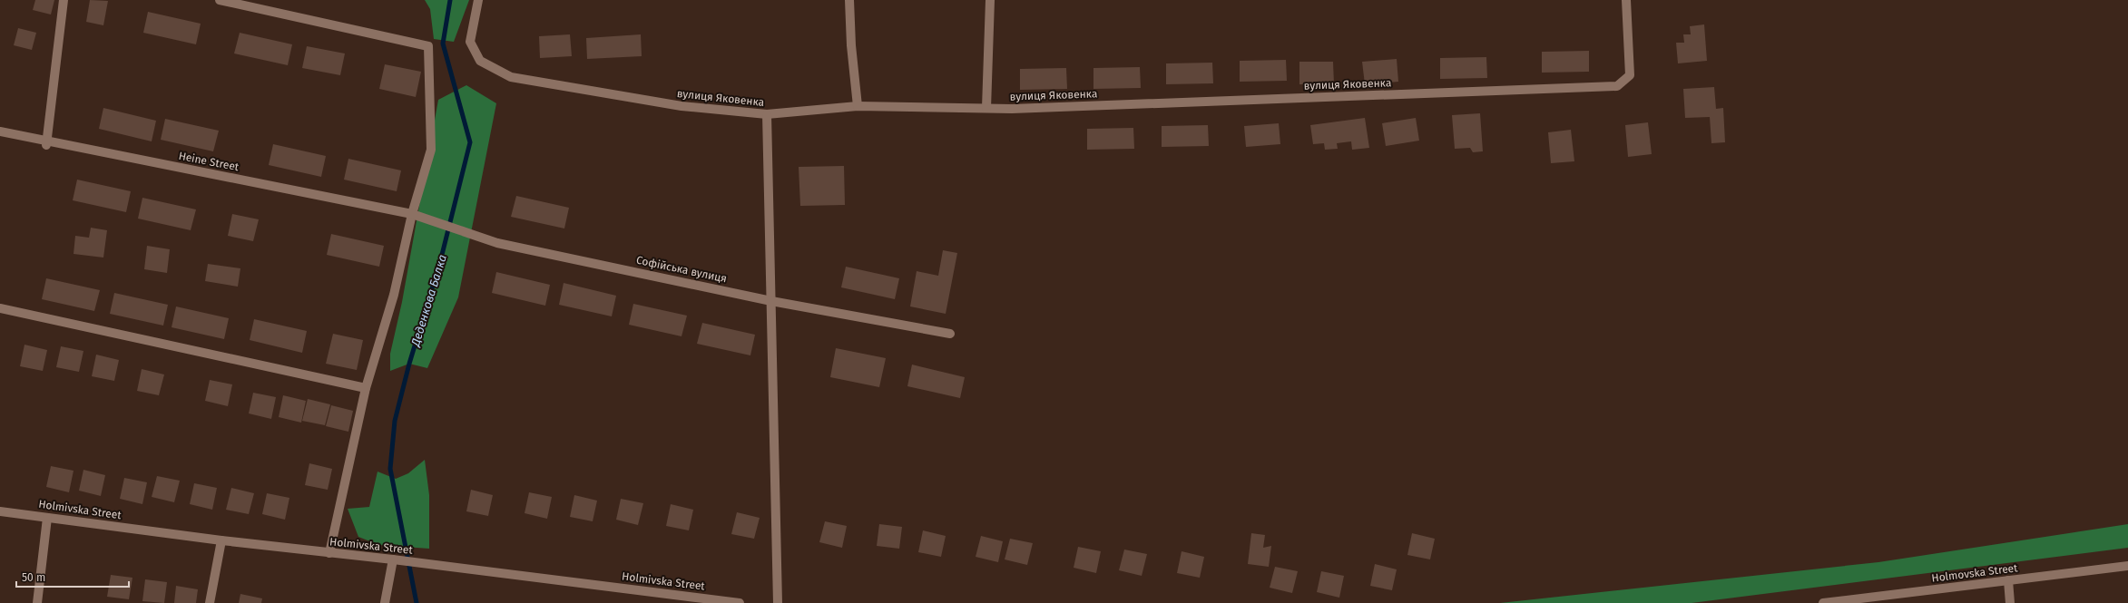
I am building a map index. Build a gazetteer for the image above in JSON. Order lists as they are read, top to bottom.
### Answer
{
  "streets": {
    "street": [
      "вулиця Яковенка",
      "Heine Street",
      "Софійська вулиця",
      "Holmivska Street",
      "Holmovska Street"
    ]
  },
  "crossings": [
    ["Heine Street", "Софійська вулиця"]
  ],
  "water": ["Деденкова Балка"],
  "scale_bar": "50 m"
}
